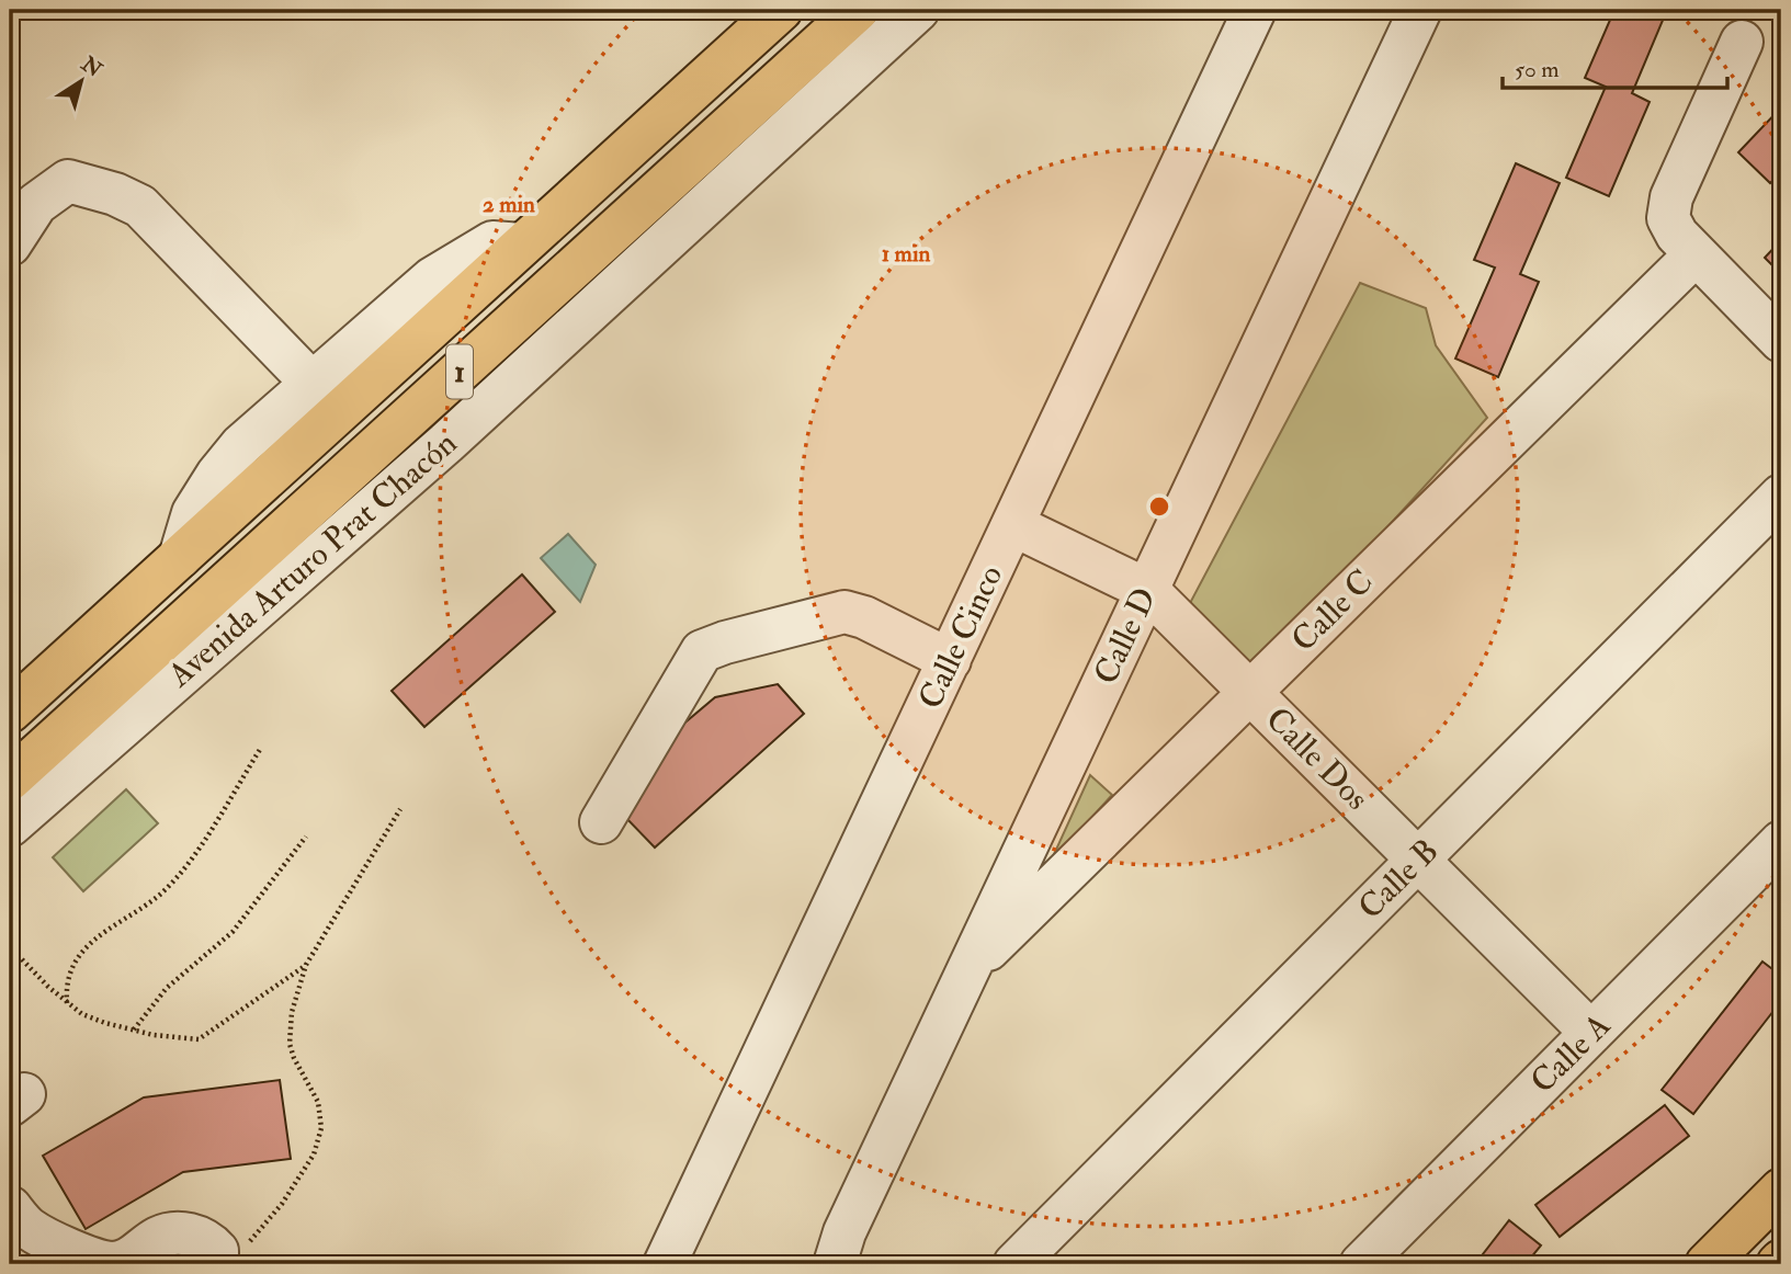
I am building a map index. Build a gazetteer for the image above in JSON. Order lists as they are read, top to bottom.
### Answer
{
  "streets": {
    "main road": ["1", "Avenida Arturo Prat Chacón"],
    "street": [
      "Calle C",
      "Calle D",
      "Calle Cinco",
      "Calle Dos",
      "Calle B",
      "Calle A"
    ]
  },
  "crossings": [
    ["Calle C", "Calle D"],
    ["Calle C", "Calle Dos"],
    ["Calle D", "Calle Dos"],
    ["Calle Cinco", "Calle Dos"],
    ["Calle Dos", "Calle B"],
    ["Calle Dos", "Calle A"]
  ],
  "scale_bar": "50 m",
  "north": "top right",
  "rings": ["2 min", "1 min"]
}
